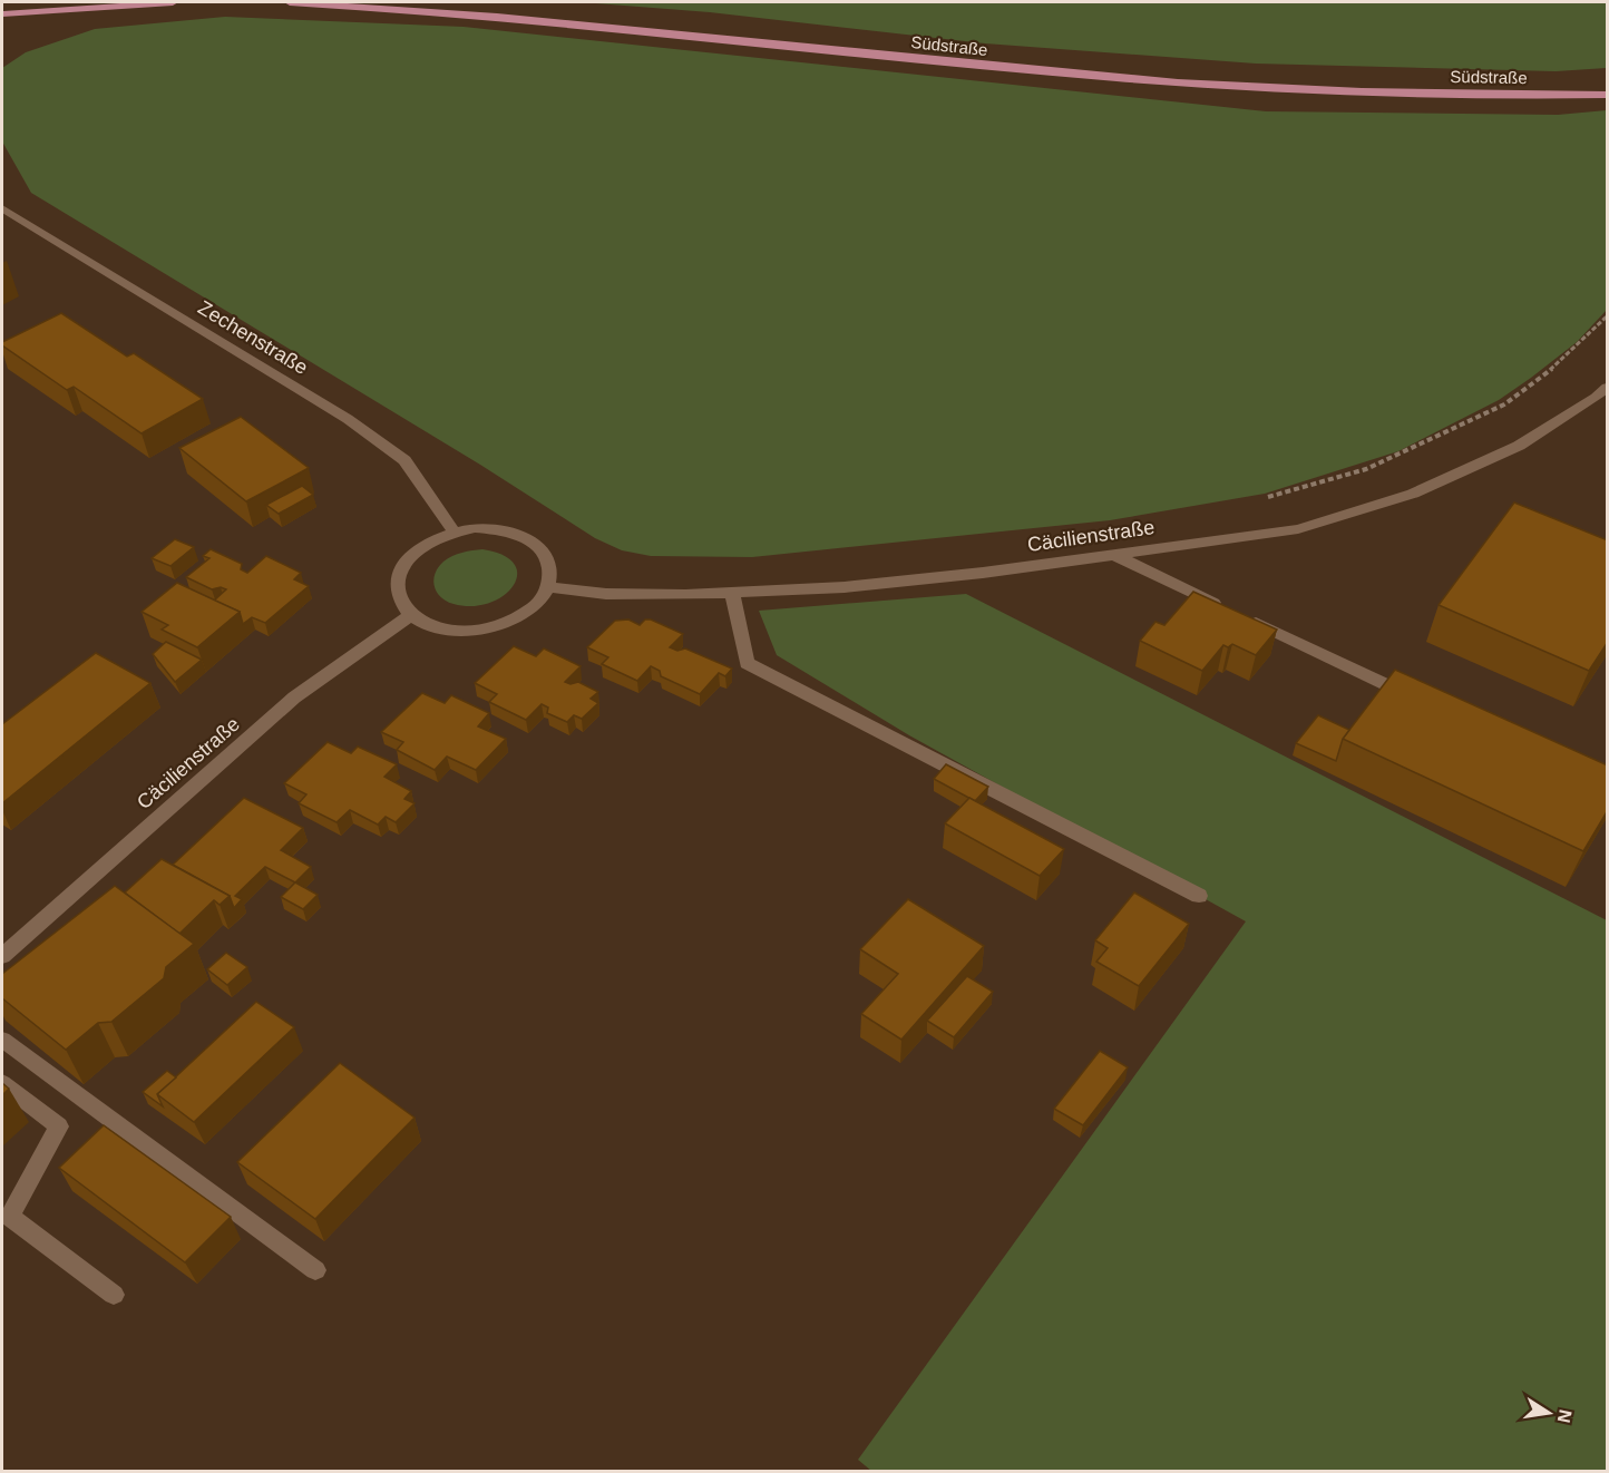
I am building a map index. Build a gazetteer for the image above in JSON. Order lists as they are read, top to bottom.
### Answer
{
  "streets": {
    "main road": ["Südstraße"],
    "street": ["Zechenstraße", "Cäcilienstraße"]
  },
  "crossings": [
    ["Zechenstraße", "Cäcilienstraße"]
  ],
  "north": "right"
}
